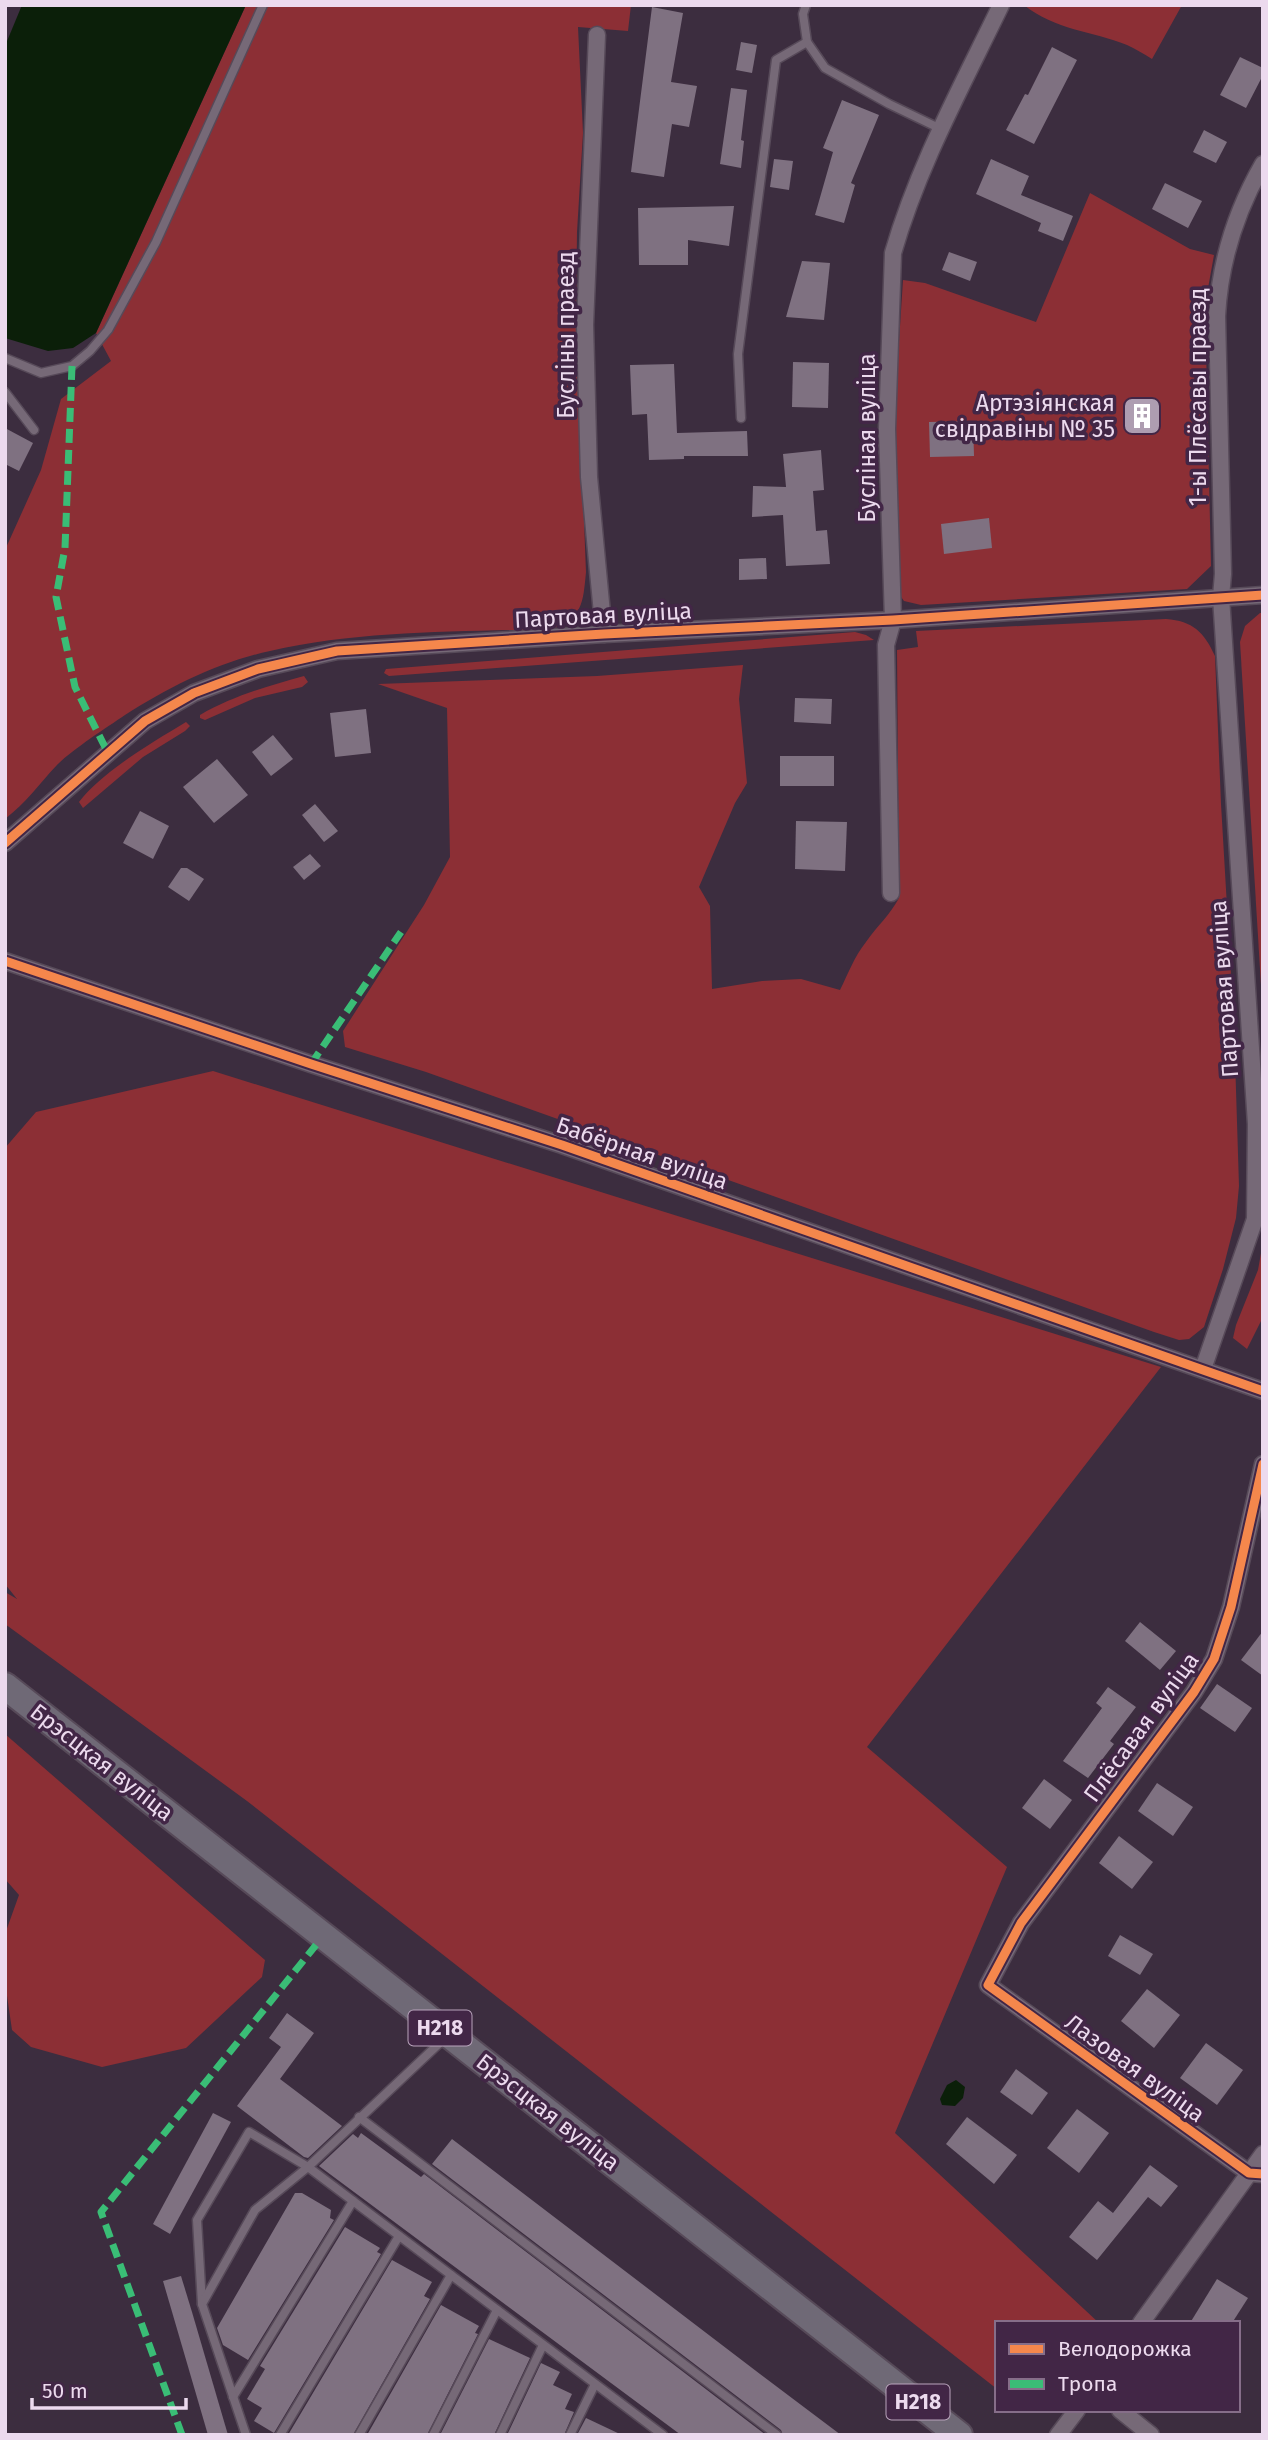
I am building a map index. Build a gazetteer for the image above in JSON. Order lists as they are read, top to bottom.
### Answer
{
  "streets": {
    "main road": ["Брэсцкая вуліца", "Н218"],
    "street": [
      "Бусліны праезд",
      "1-ы Плёсавы праезд",
      "Бусліная вуліца",
      "Партовая вуліца",
      "Бабёрная вуліца",
      "Плёсавая вуліца",
      "Лазовая вуліца"
    ]
  },
  "crossings": [
    ["Бусліны праезд", "Партовая вуліца"],
    ["1-ы Плёсавы праезд", "Партовая вуліца"],
    ["Бусліная вуліца", "Партовая вуліца"],
    ["Партовая вуліца", "Бабёрная вуліца"],
    ["Плёсавая вуліца", "Лазовая вуліца"]
  ],
  "places": {
    "building": ["Артэзіянская свідравіны № 35"]
  },
  "legend": ["Велодорожка", "Тропа"],
  "scale_bar": "50 m"
}
